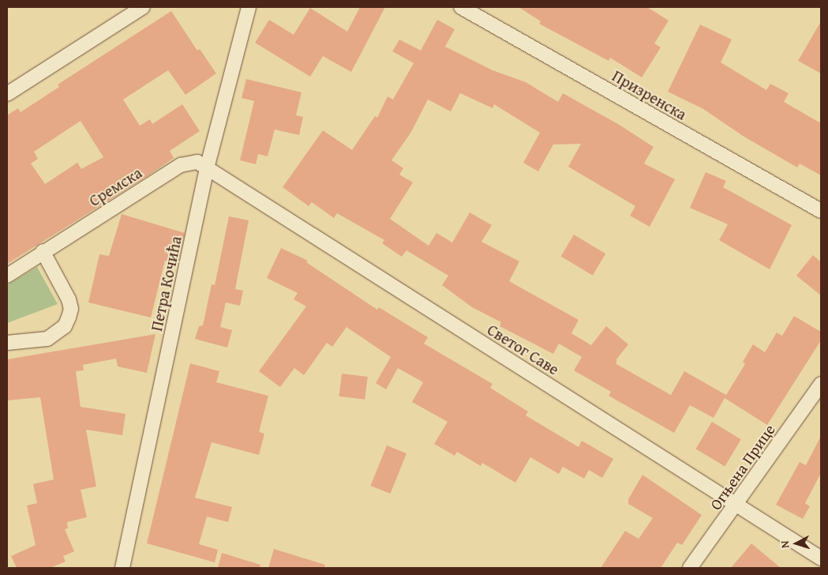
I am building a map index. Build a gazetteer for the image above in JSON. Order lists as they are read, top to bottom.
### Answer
{
  "streets": {
    "street": [
      "Призренска",
      "Сремска",
      "Петра Кочића",
      "Светог Саве",
      "Огњена Прице"
    ]
  },
  "crossings": [
    ["Сремска", "Петра Кочића"],
    ["Сремска", "Светог Саве"],
    ["Петра Кочића", "Светог Саве"],
    ["Светог Саве", "Огњена Прице"]
  ],
  "north": "left"
}
